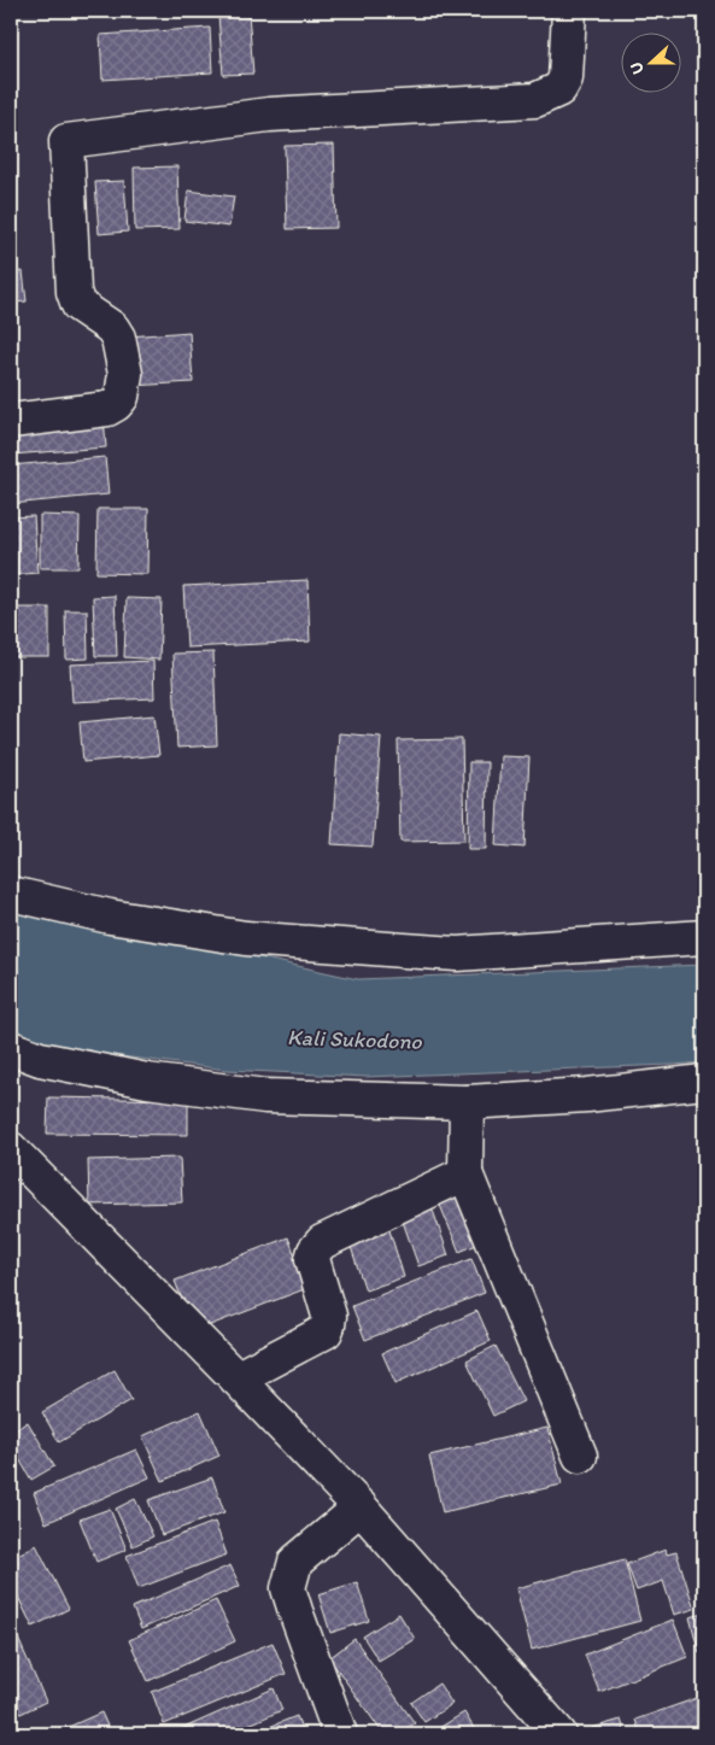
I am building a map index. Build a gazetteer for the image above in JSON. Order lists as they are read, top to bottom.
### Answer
{
  "water": ["Kali Sukodono"],
  "north": "left"
}
